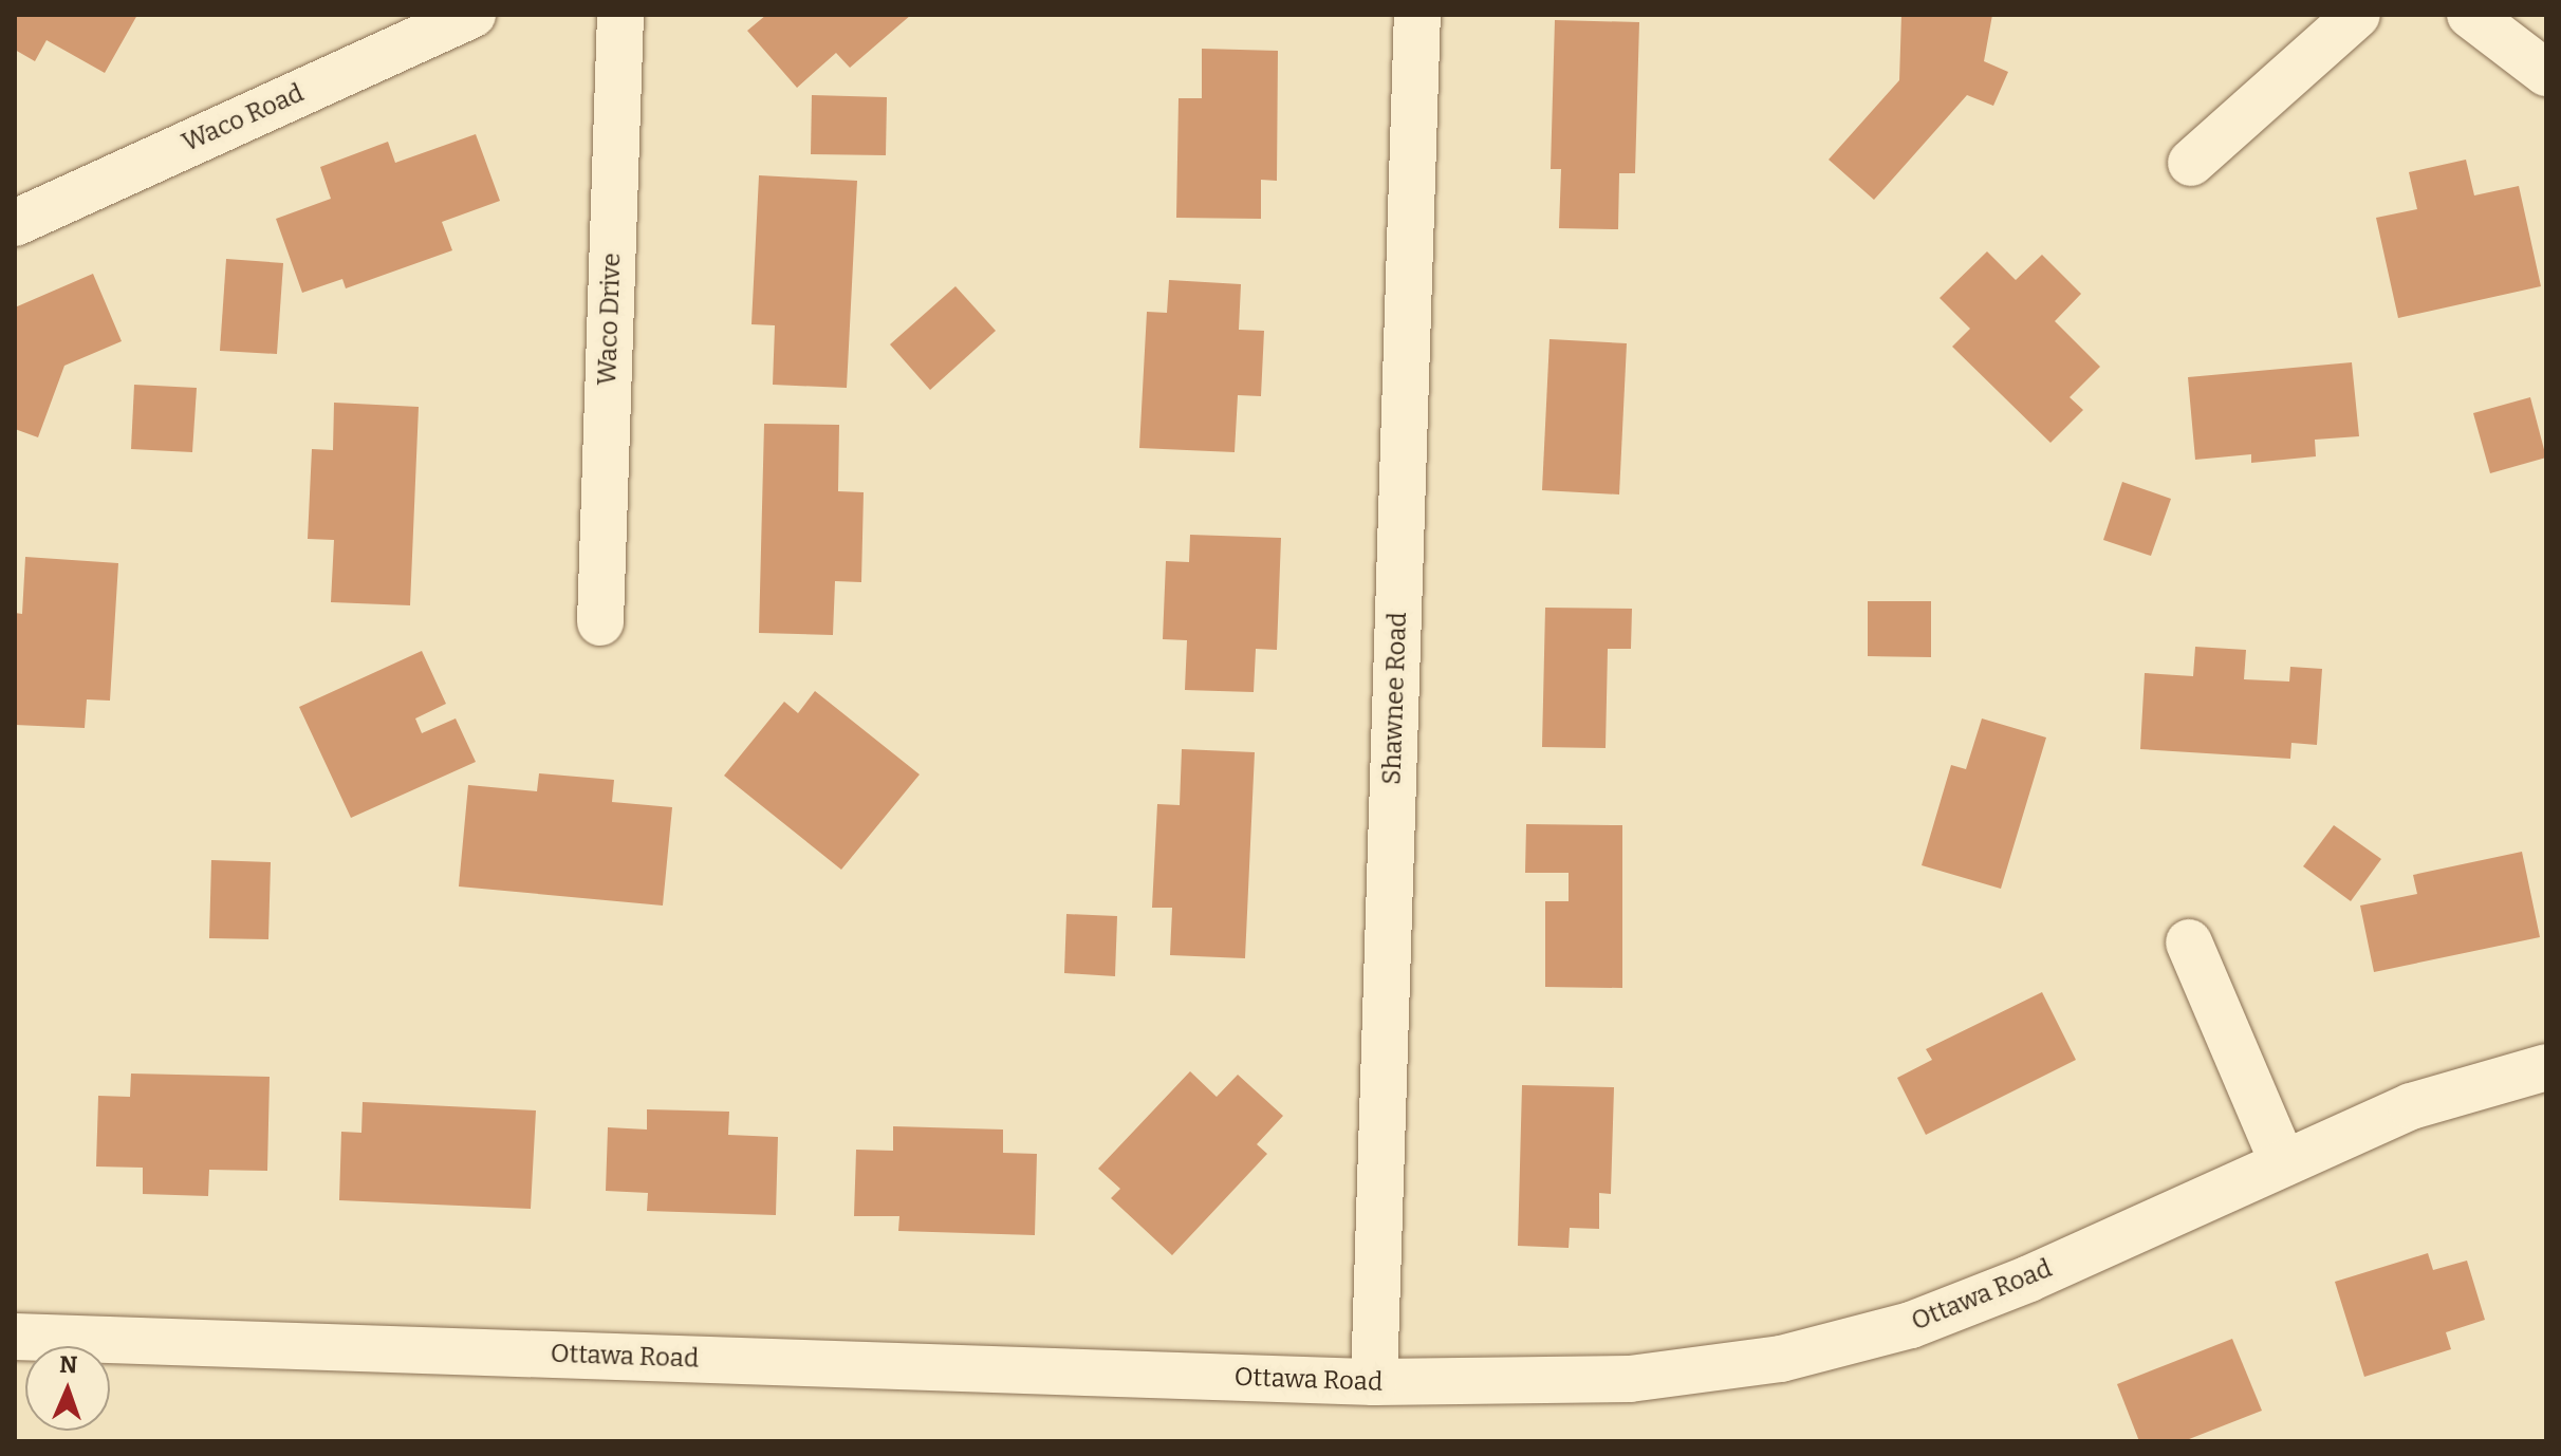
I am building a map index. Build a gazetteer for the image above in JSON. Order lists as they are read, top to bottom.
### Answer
{
  "streets": {
    "street": [
      "Waco Road",
      "Waco Drive",
      "Shawnee Road",
      "Ottawa Road"
    ]
  },
  "crossings": [
    ["Shawnee Road", "Ottawa Road"]
  ],
  "north": "top"
}
